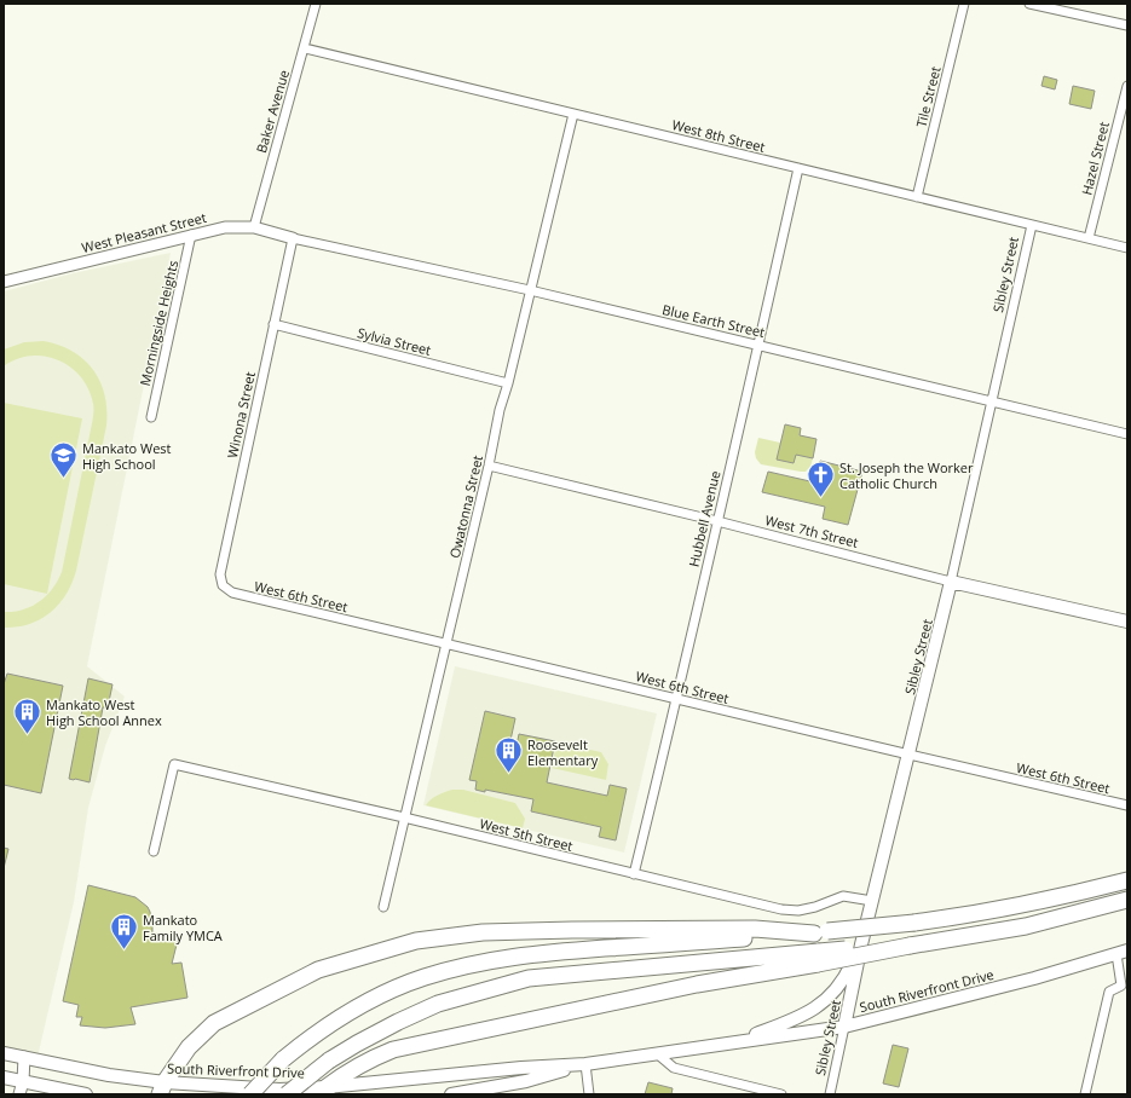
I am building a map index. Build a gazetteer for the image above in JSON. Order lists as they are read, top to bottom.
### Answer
{
  "streets": {
    "main road": ["Sibley Street", "West 7th Street", "South Riverfront Drive"],
    "street": [
      "Tile Street",
      "Baker Avenue",
      "West 8th Street",
      "Hazel Street",
      "West Pleasant Street",
      "Blue Earth Street",
      "Morningside Heights",
      "Sylvia Street",
      "Winona Street",
      "Owatonna Street",
      "Hubbell Avenue",
      "West 6th Street",
      "West 5th Street"
    ]
  },
  "crossings": [
    ["Tile Street", "West 8th Street"],
    ["Baker Avenue", "West 8th Street"],
    ["Baker Avenue", "West Pleasant Street"],
    ["West 8th Street", "Hazel Street"],
    ["West 8th Street", "Sibley Street"],
    ["West 8th Street", "Owatonna Street"],
    ["West 8th Street", "Hubbell Avenue"],
    ["West Pleasant Street", "Blue Earth Street"],
    ["West Pleasant Street", "Morningside Heights"],
    ["West Pleasant Street", "Winona Street"],
    ["Sibley Street", "Blue Earth Street"],
    ["Sibley Street", "West 7th Street"],
    ["Sibley Street", "West 6th Street"],
    ["Sibley Street", "West 5th Street"],
    ["Sibley Street", "South Riverfront Drive"],
    ["Blue Earth Street", "Winona Street"],
    ["Blue Earth Street", "Owatonna Street"],
    ["Blue Earth Street", "Hubbell Avenue"],
    ["Sylvia Street", "Winona Street"],
    ["Sylvia Street", "Owatonna Street"],
    ["Winona Street", "West 6th Street"],
    ["Owatonna Street", "West 7th Street"],
    ["Owatonna Street", "West 6th Street"],
    ["Owatonna Street", "West 5th Street"],
    ["Hubbell Avenue", "West 7th Street"],
    ["Hubbell Avenue", "West 6th Street"],
    ["Hubbell Avenue", "West 5th Street"]
  ],
  "places": {
    "school or university": ["Mankato West High School"],
    "church": ["St. Joseph the Worker Catholic Church"],
    "building": ["Mankato West High School Annex", "Roosevelt Elementary", "Mankato Family YMCA"]
  }
}
